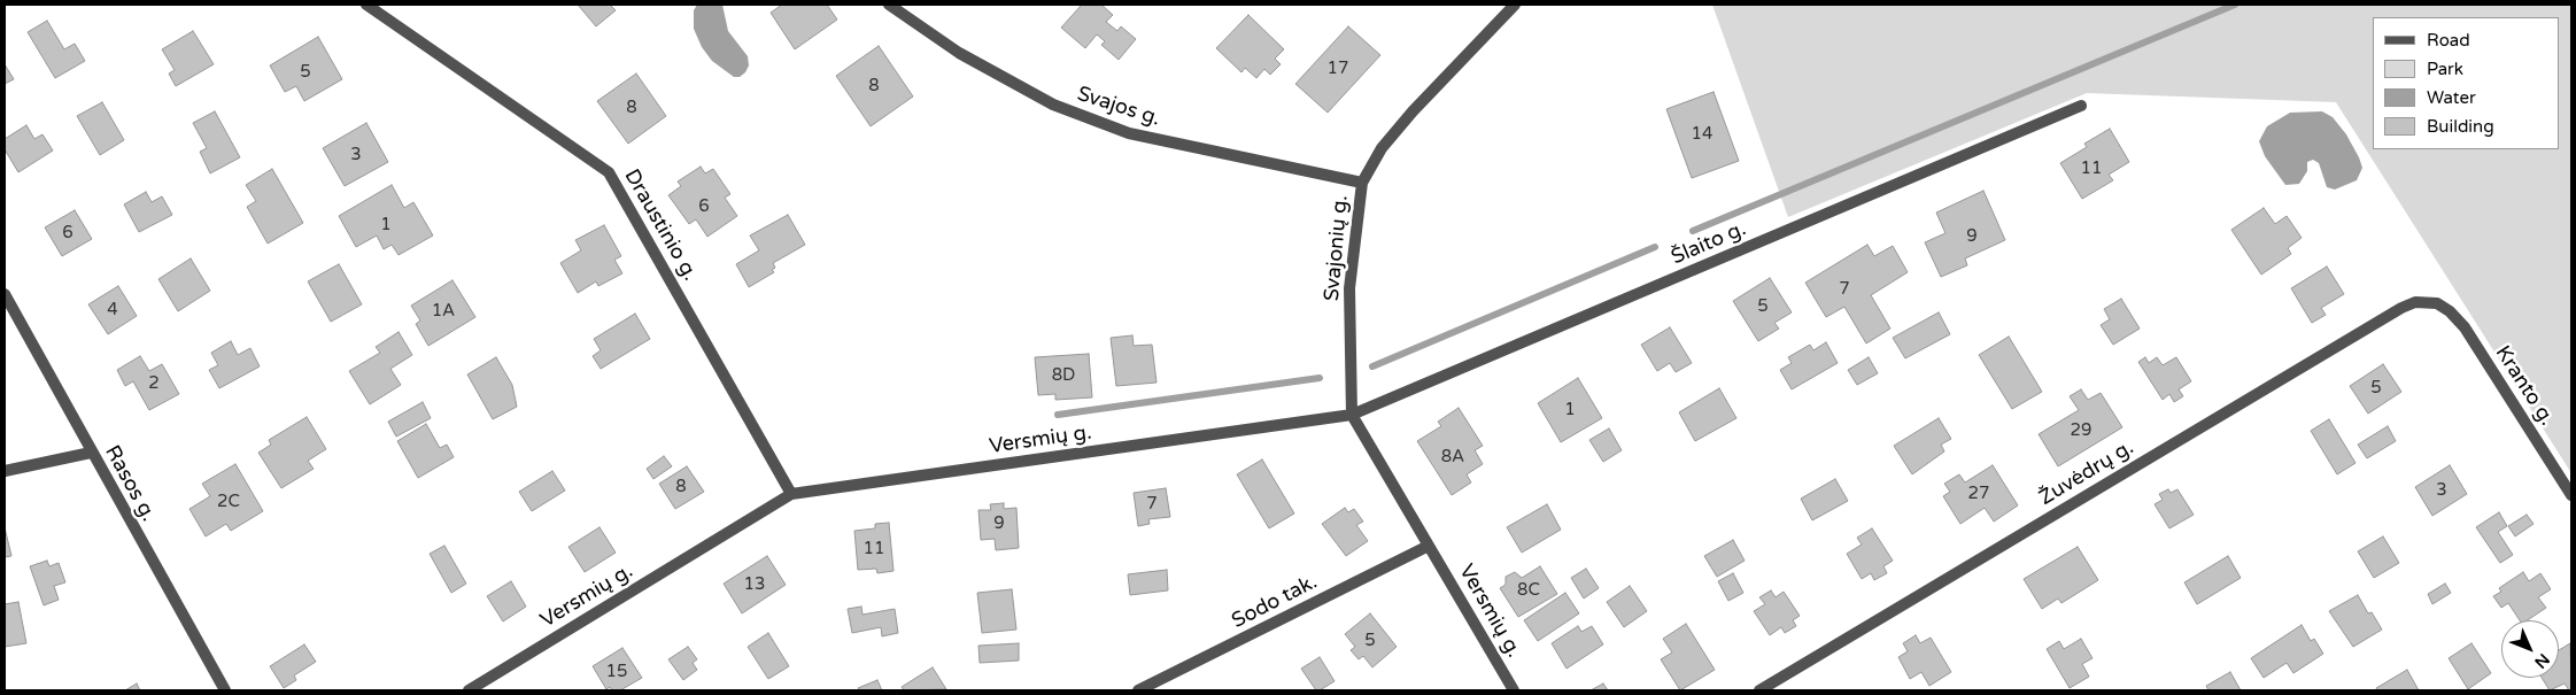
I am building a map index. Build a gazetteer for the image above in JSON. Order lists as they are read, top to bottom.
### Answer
{
  "streets": {
    "street": [
      "Svajos g.",
      "Draustinio g.",
      "Šlaito g.",
      "Svajonių g.",
      "Kranto g.",
      "Versmių g.",
      "Žuvėdrų g.",
      "Rasos g.",
      "Sodo tak."
    ]
  },
  "crossings": [
    ["Svajos g.", "Svajonių g."],
    ["Draustinio g.", "Versmių g."],
    ["Šlaito g.", "Svajonių g."],
    ["Šlaito g.", "Versmių g."],
    ["Svajonių g.", "Versmių g."],
    ["Kranto g.", "Žuvėdrų g."],
    ["Versmių g.", "Sodo tak."]
  ],
  "house_numbers": [
    "17",
    "5",
    "8",
    "8",
    "14",
    "3",
    "11",
    "6",
    "1",
    "6",
    "9",
    "7",
    "5",
    "4",
    "1A",
    "8D",
    "2",
    "5",
    "1",
    "29",
    "8A",
    "8",
    "3",
    "27",
    "2C",
    "7",
    "9",
    "11",
    "13",
    "8C",
    "5",
    "15"
  ],
  "legend": [
    "Road",
    "Park",
    "Water",
    "Building"
  ],
  "north": "bottom right"
}
